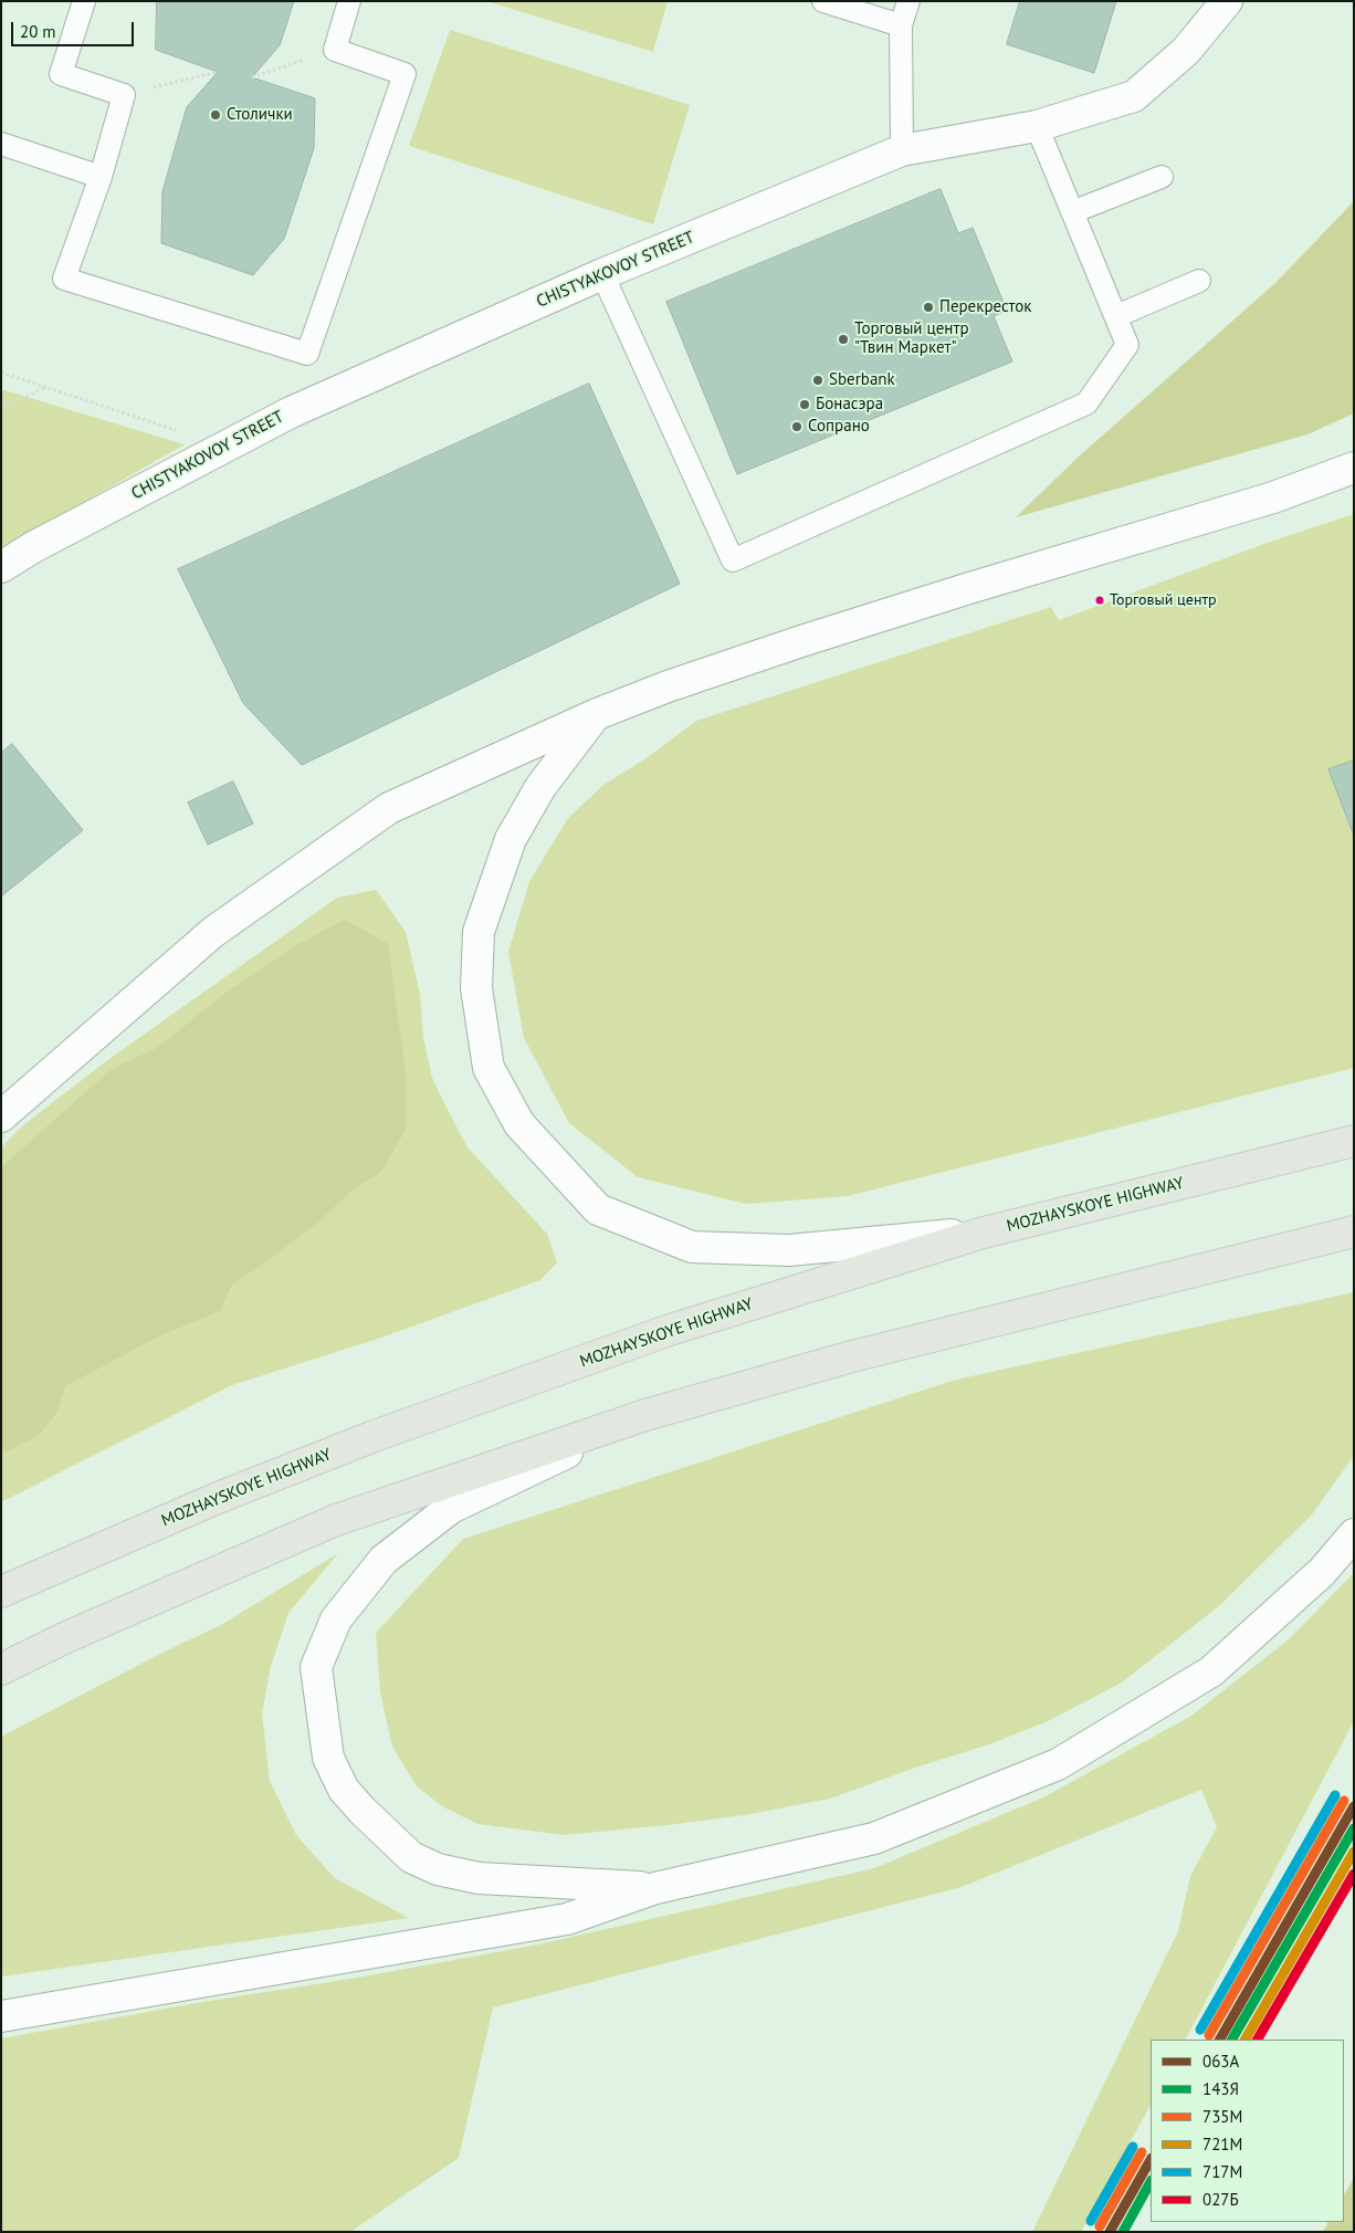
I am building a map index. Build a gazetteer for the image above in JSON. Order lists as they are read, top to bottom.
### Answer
{
  "streets": {
    "main road": ["MOZHAYSKOYE HIGHWAY"],
    "street": ["CHISTYAKOVOY STREET"]
  },
  "places": [
    "Столички",
    "Перекресток",
    "Торговый центр \"Твин Маркет\"",
    "Sberbank",
    "Бонасэра",
    "Сопрано",
    "Торговый центр"
  ],
  "lines": [
    "transit line 717М",
    "transit line 735М",
    "transit line 063А",
    "transit line 143Я",
    "transit line 721М",
    "transit line 027Б"
  ],
  "legend": [
    "063А",
    "143Я",
    "735М",
    "721М",
    "717М",
    "027Б"
  ],
  "scale_bar": "20 m"
}
